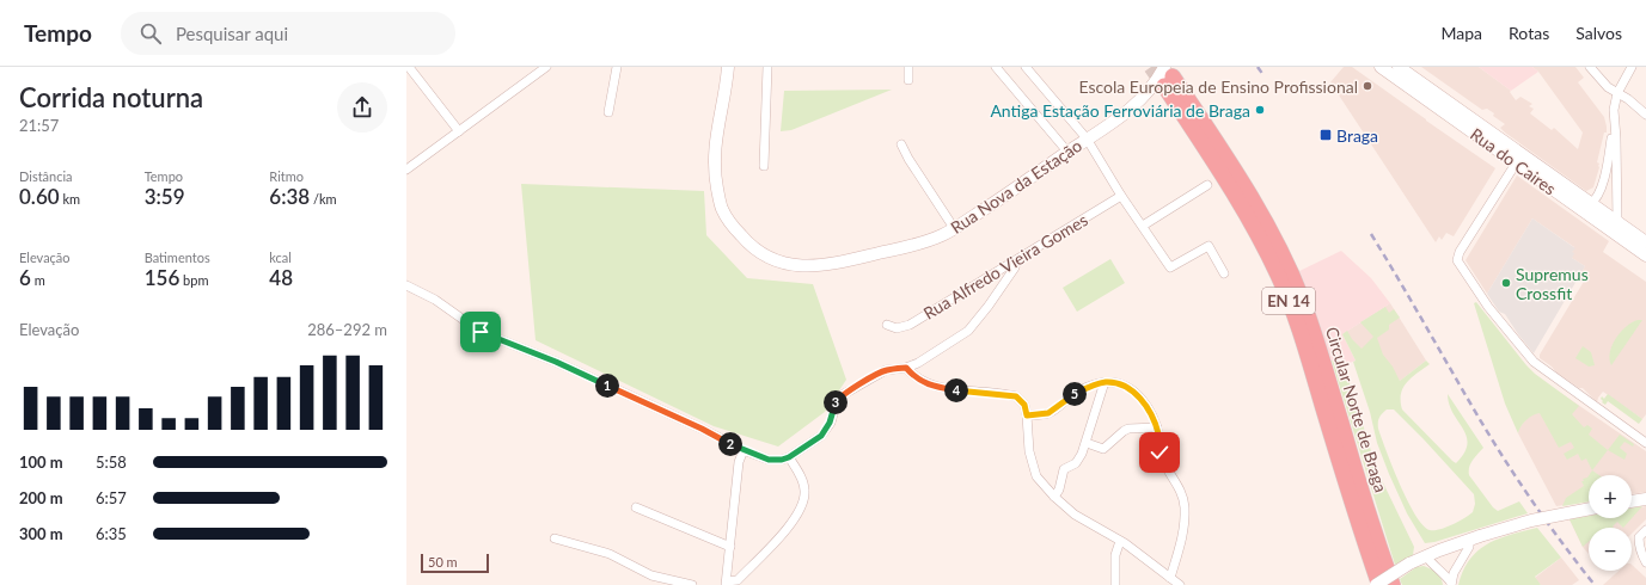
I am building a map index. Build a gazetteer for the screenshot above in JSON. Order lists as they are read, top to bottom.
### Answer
{
  "streets": {
    "highway": ["EN 14", "Circular Norte de Braga"],
    "street": ["Rua do Caires", "Rua Nova da Estação", "Rua Alfredo Vieira Gomes"]
  },
  "crossings": [
    ["Rua Nova da Estação", "Circular Norte de Braga"]
  ],
  "places": {
    "other": ["Escola Europeia de Ensino Profissional", "Antiga Estação Ferroviária de Braga", "Supremus Crossfit"],
    "transit": ["Braga"]
  },
  "scale_bar": "50 m",
  "page": {
    "header": "Tempo",
    "search": "Pesquisar aqui",
    "nav": ["Mapa", "Rotas", "Salvos"],
    "heading": ["Corrida noturna", "21:57"],
    "stats": [
      ["Distância", "0.60 km"],
      ["Tempo", "3:59"],
      ["Ritmo", "6:38 /km"],
      ["Elevação", "6 m"],
      ["Batimentos", "156 bpm"],
      ["kcal", "48"]
    ],
    "chart": ["Elevação", "286–292 m"],
    "pins": [
      "1",
      "4",
      "5",
      "3",
      "2"
    ],
    "list": [
      {
        "name": "100 m",
        "note": "5:58"
      },
      {
        "name": "200 m",
        "note": "6:57"
      },
      {
        "name": "300 m",
        "note": "6:35"
      }
    ],
    "map_buttons": ["+", "−"],
    "scale": "50 m"
  }
}
